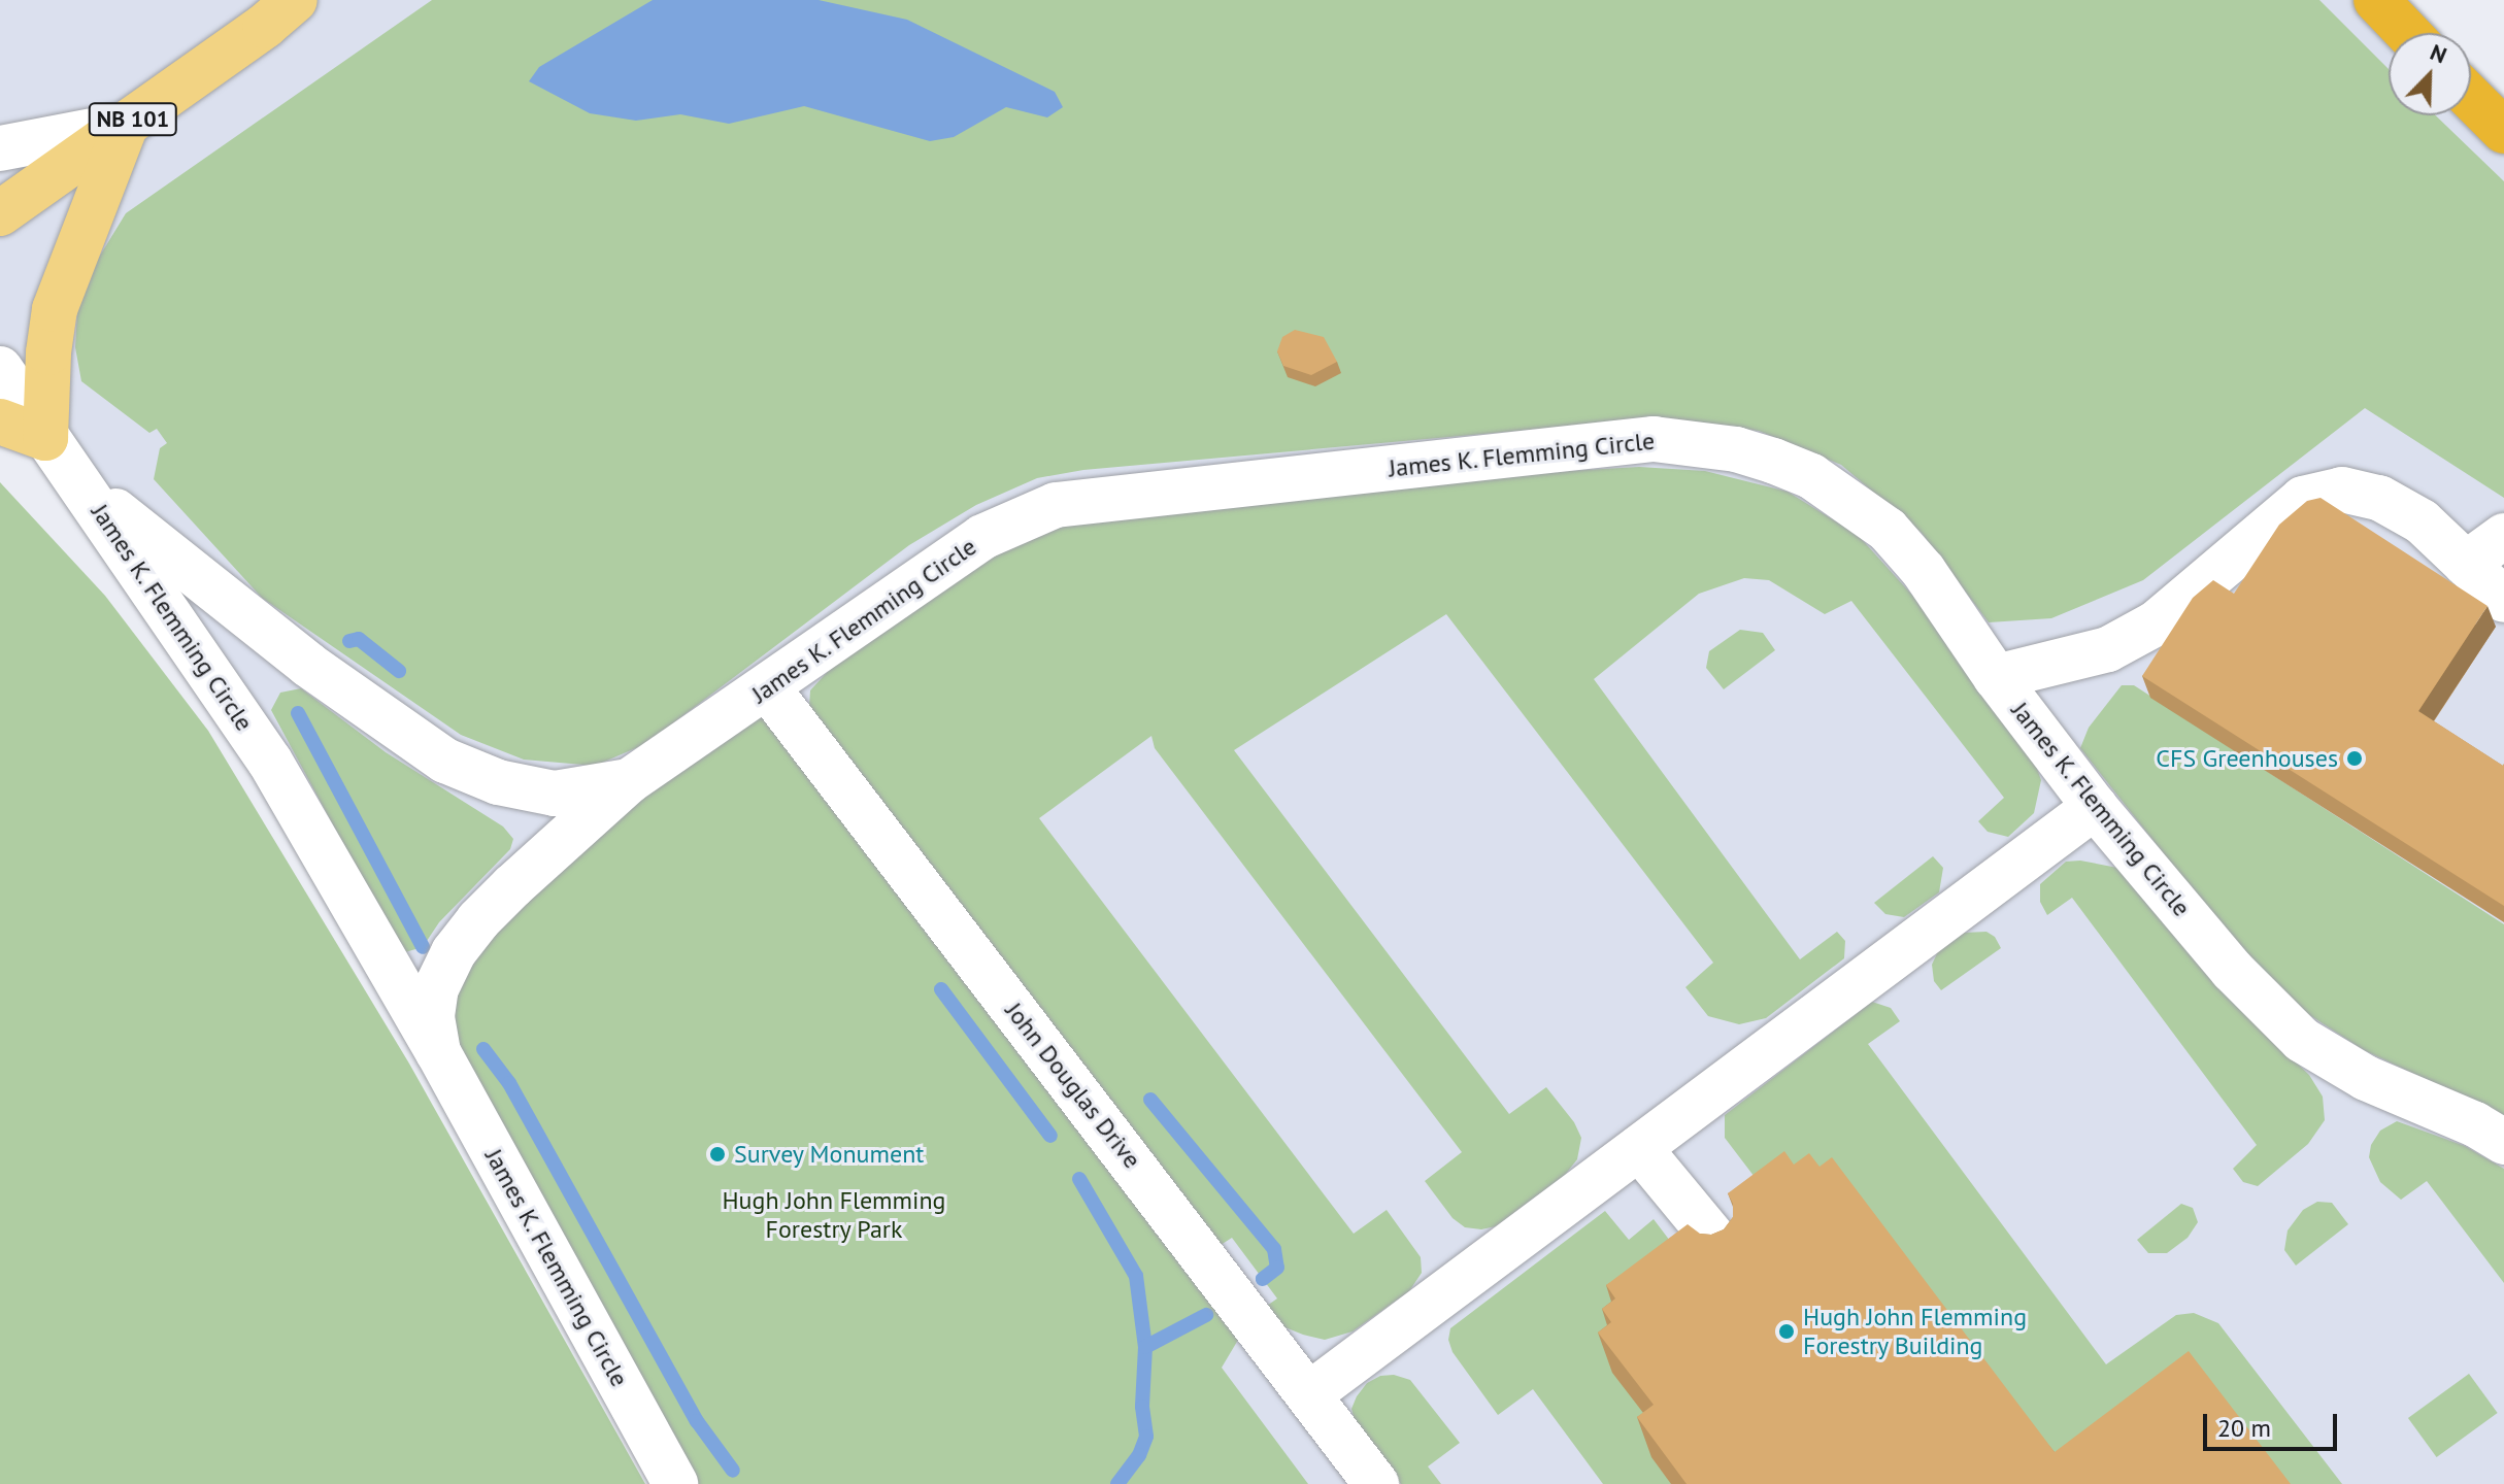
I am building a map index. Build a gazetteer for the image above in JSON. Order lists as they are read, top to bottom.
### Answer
{
  "streets": {
    "main road": ["NB 101"],
    "street": ["James K. Flemming Circle", "John Douglas Drive"]
  },
  "crossings": [
    ["James K. Flemming Circle", "John Douglas Drive"]
  ],
  "parks": ["Hugh John Flemming Forestry Park"],
  "places": ["CFS Greenhouses", "Survey Monument", "Hugh John Flemming Forestry Building"],
  "scale_bar": "20 m",
  "north": "top right"
}
